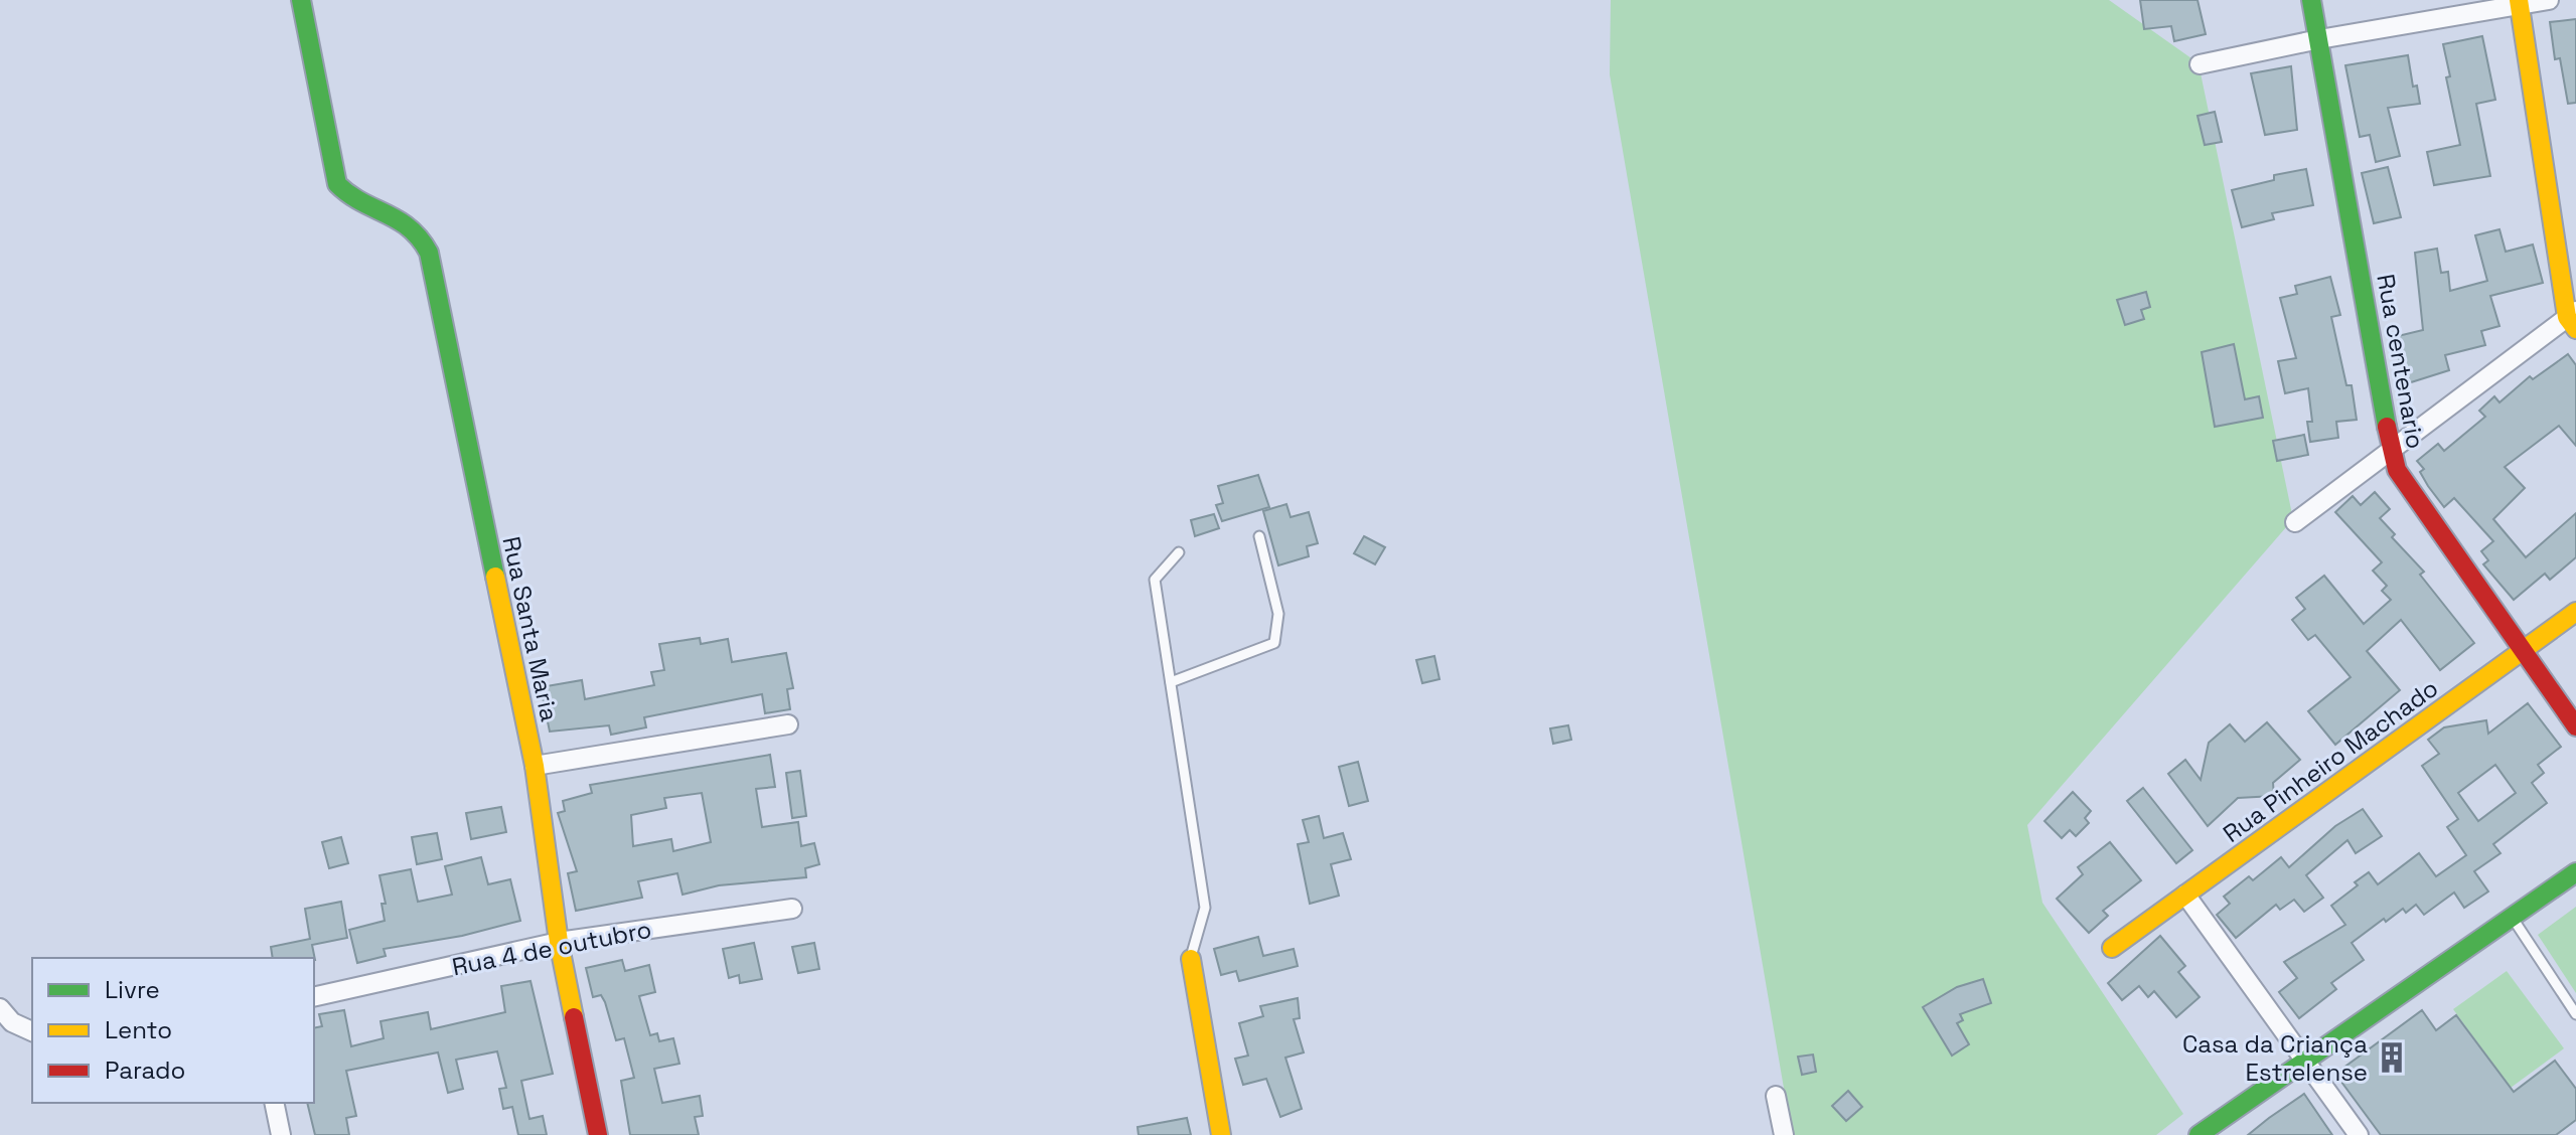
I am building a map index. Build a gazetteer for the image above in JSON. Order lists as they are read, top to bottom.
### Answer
{
  "streets": {
    "street": [
      "Rua centenario",
      "Rua Santa Maria",
      "Rua Pinheiro Machado",
      "Rua 4 de outubro"
    ]
  },
  "crossings": [
    ["Rua centenario", "Rua Pinheiro Machado"],
    ["Rua Santa Maria", "Rua 4 de outubro"]
  ],
  "places": {
    "building": ["Casa da Criança Estrelense"]
  },
  "legend": ["Livre", "Lento", "Parado"]
}
